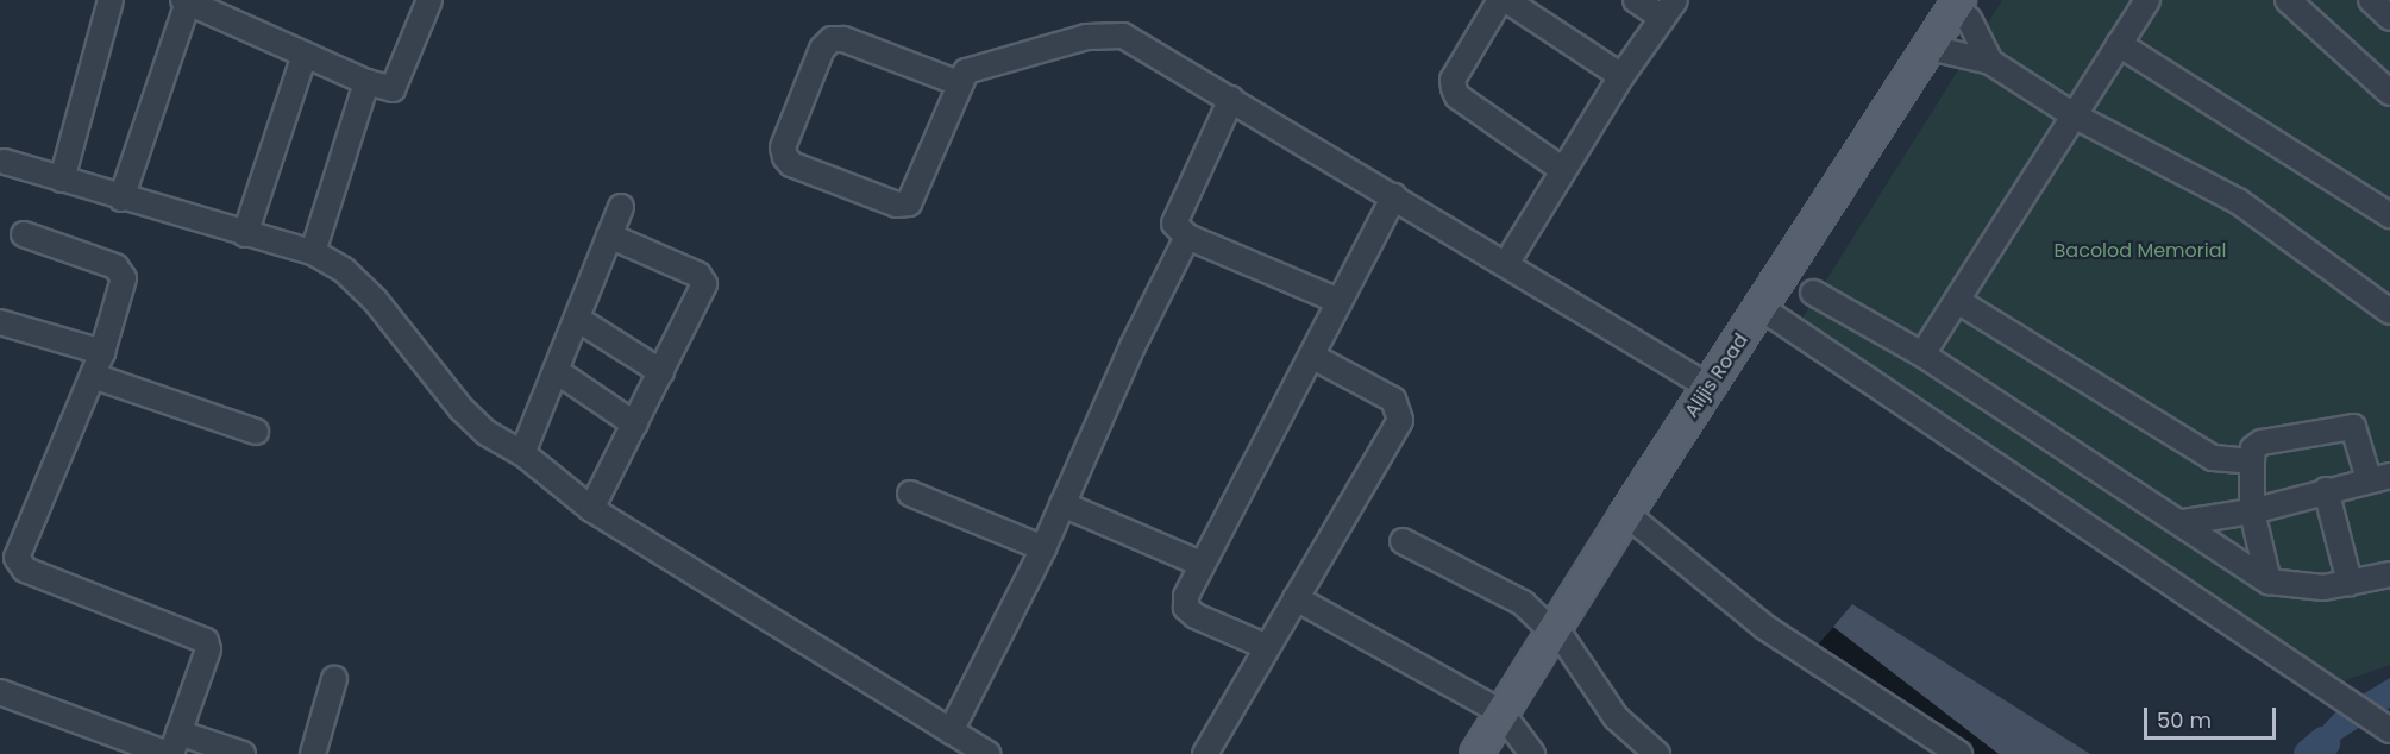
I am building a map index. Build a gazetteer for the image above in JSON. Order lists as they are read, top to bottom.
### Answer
{
  "streets": {
    "main road": ["Alijis Road"]
  },
  "parks": ["Bacolod Memorial"],
  "scale_bar": "50 m"
}
